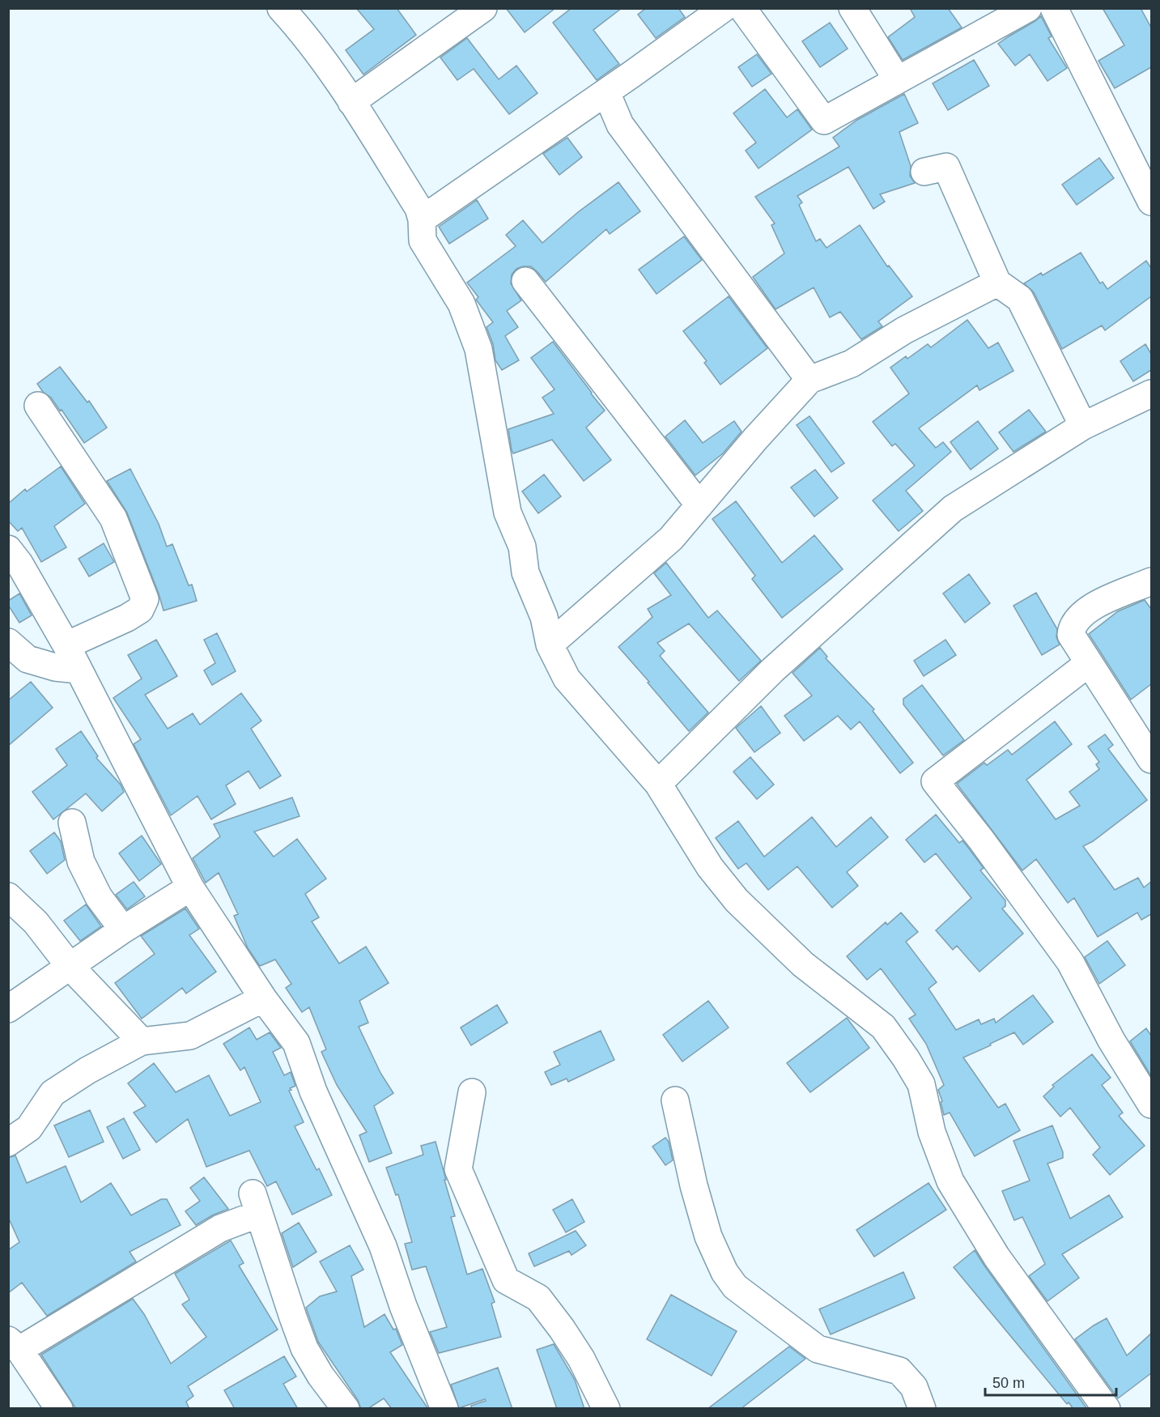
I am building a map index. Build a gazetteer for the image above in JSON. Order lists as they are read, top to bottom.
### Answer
{
  "scale_bar": "50 m"
}
